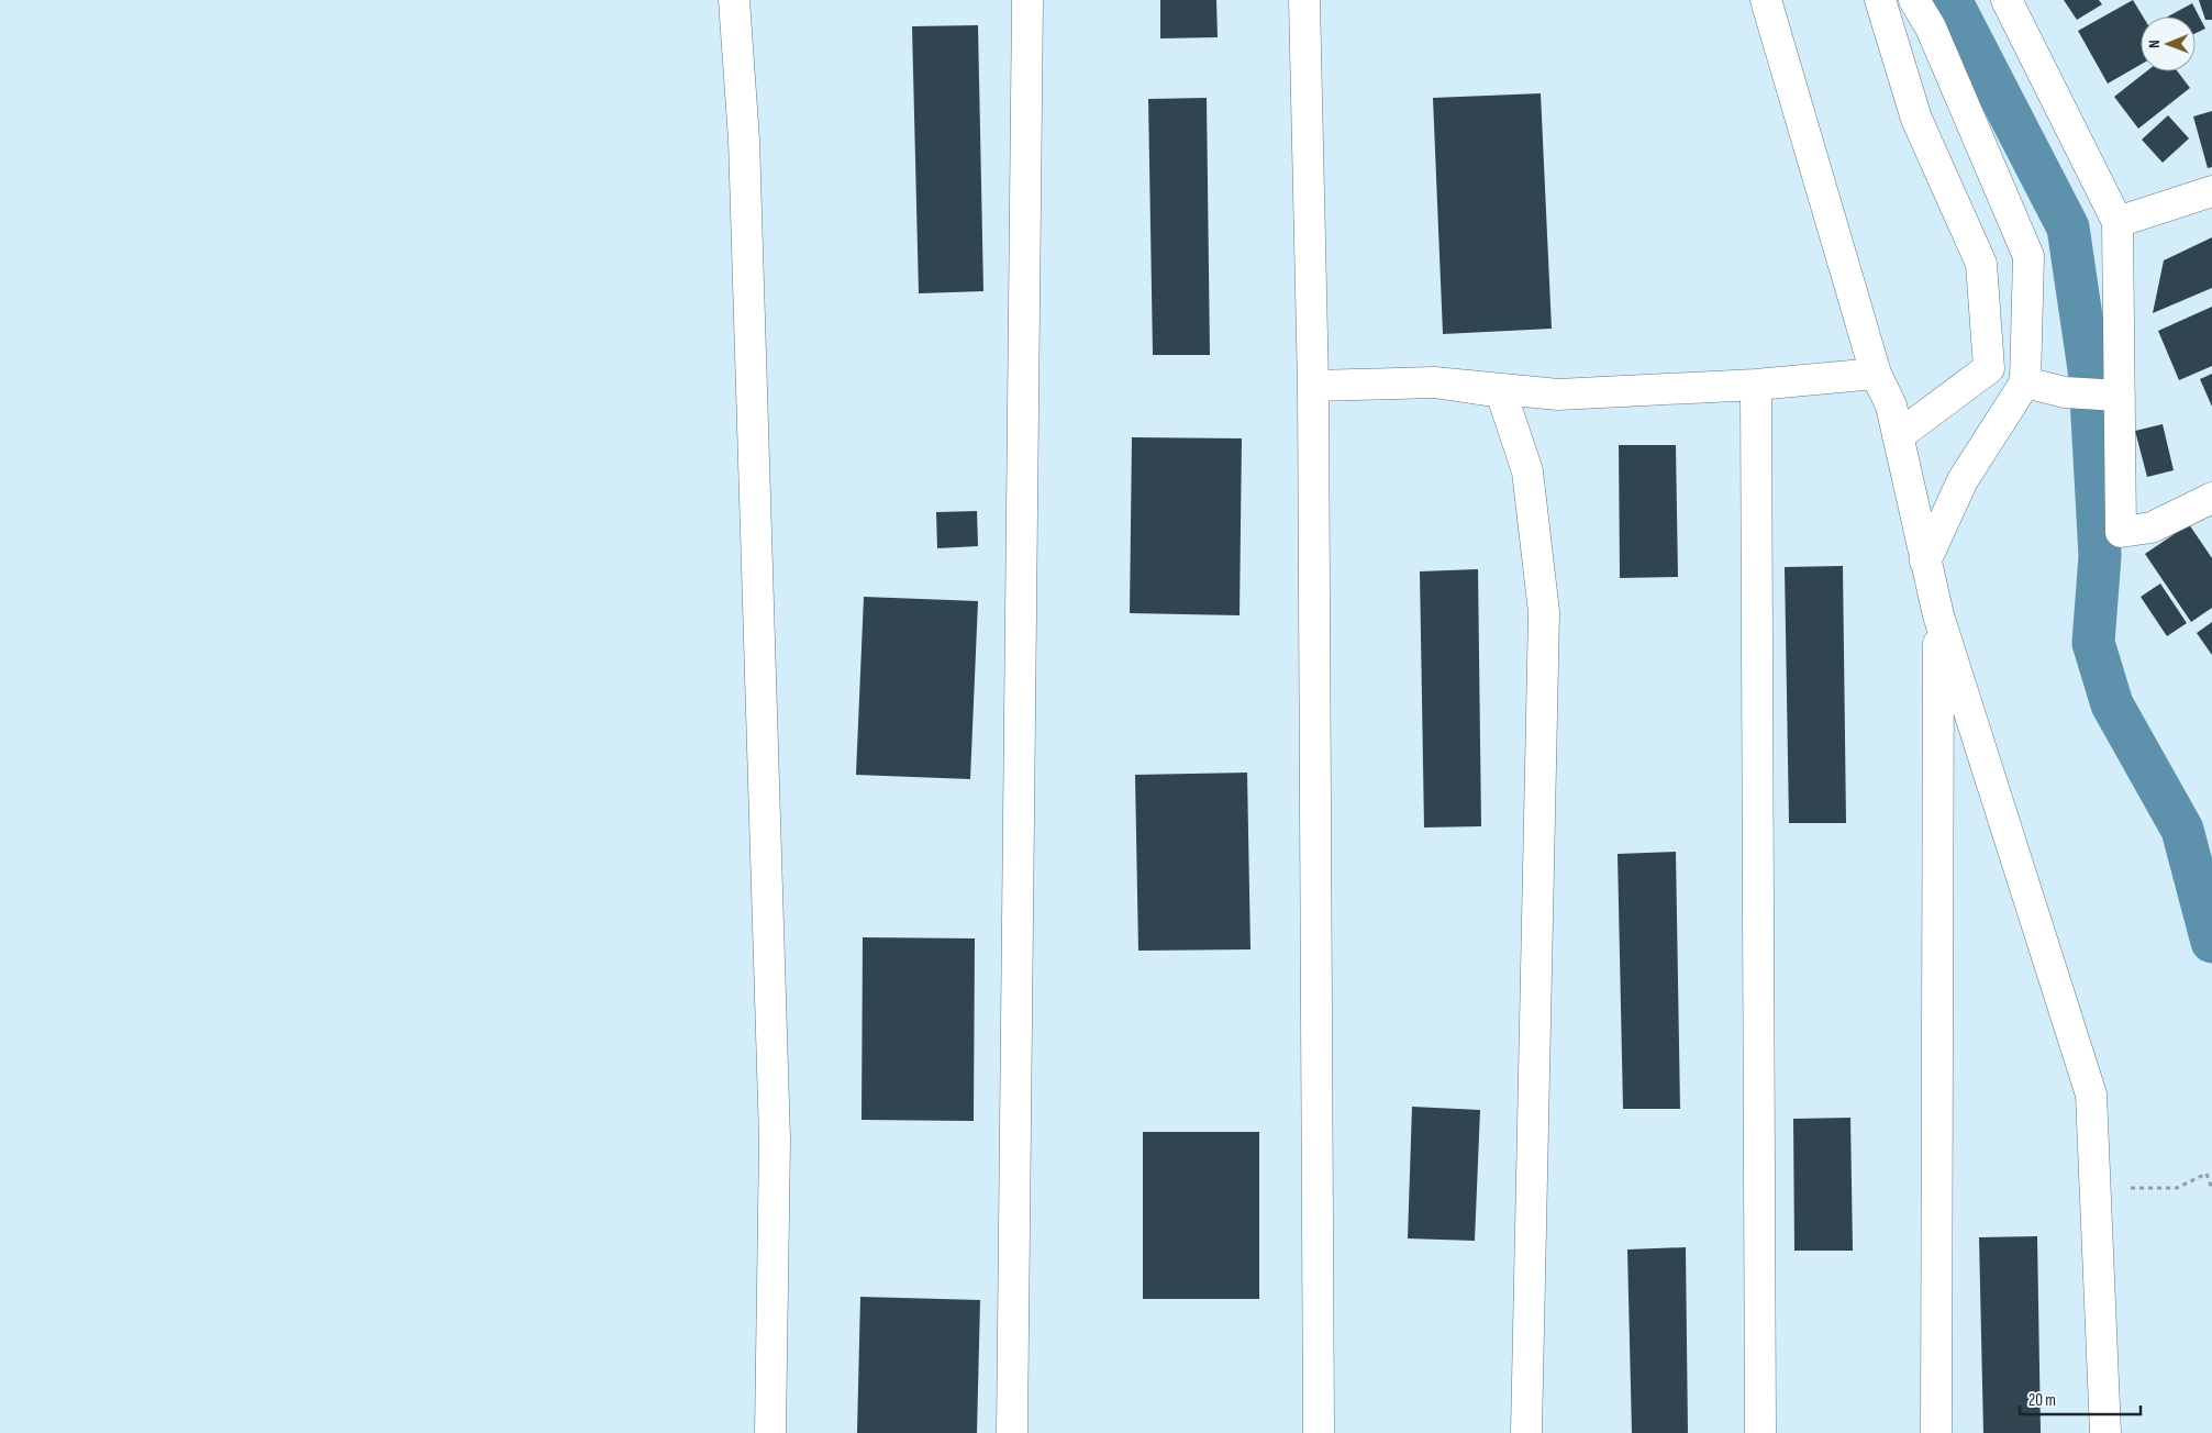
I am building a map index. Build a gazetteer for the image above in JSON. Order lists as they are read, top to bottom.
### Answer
{
  "scale_bar": "20 m",
  "north": "left"
}
